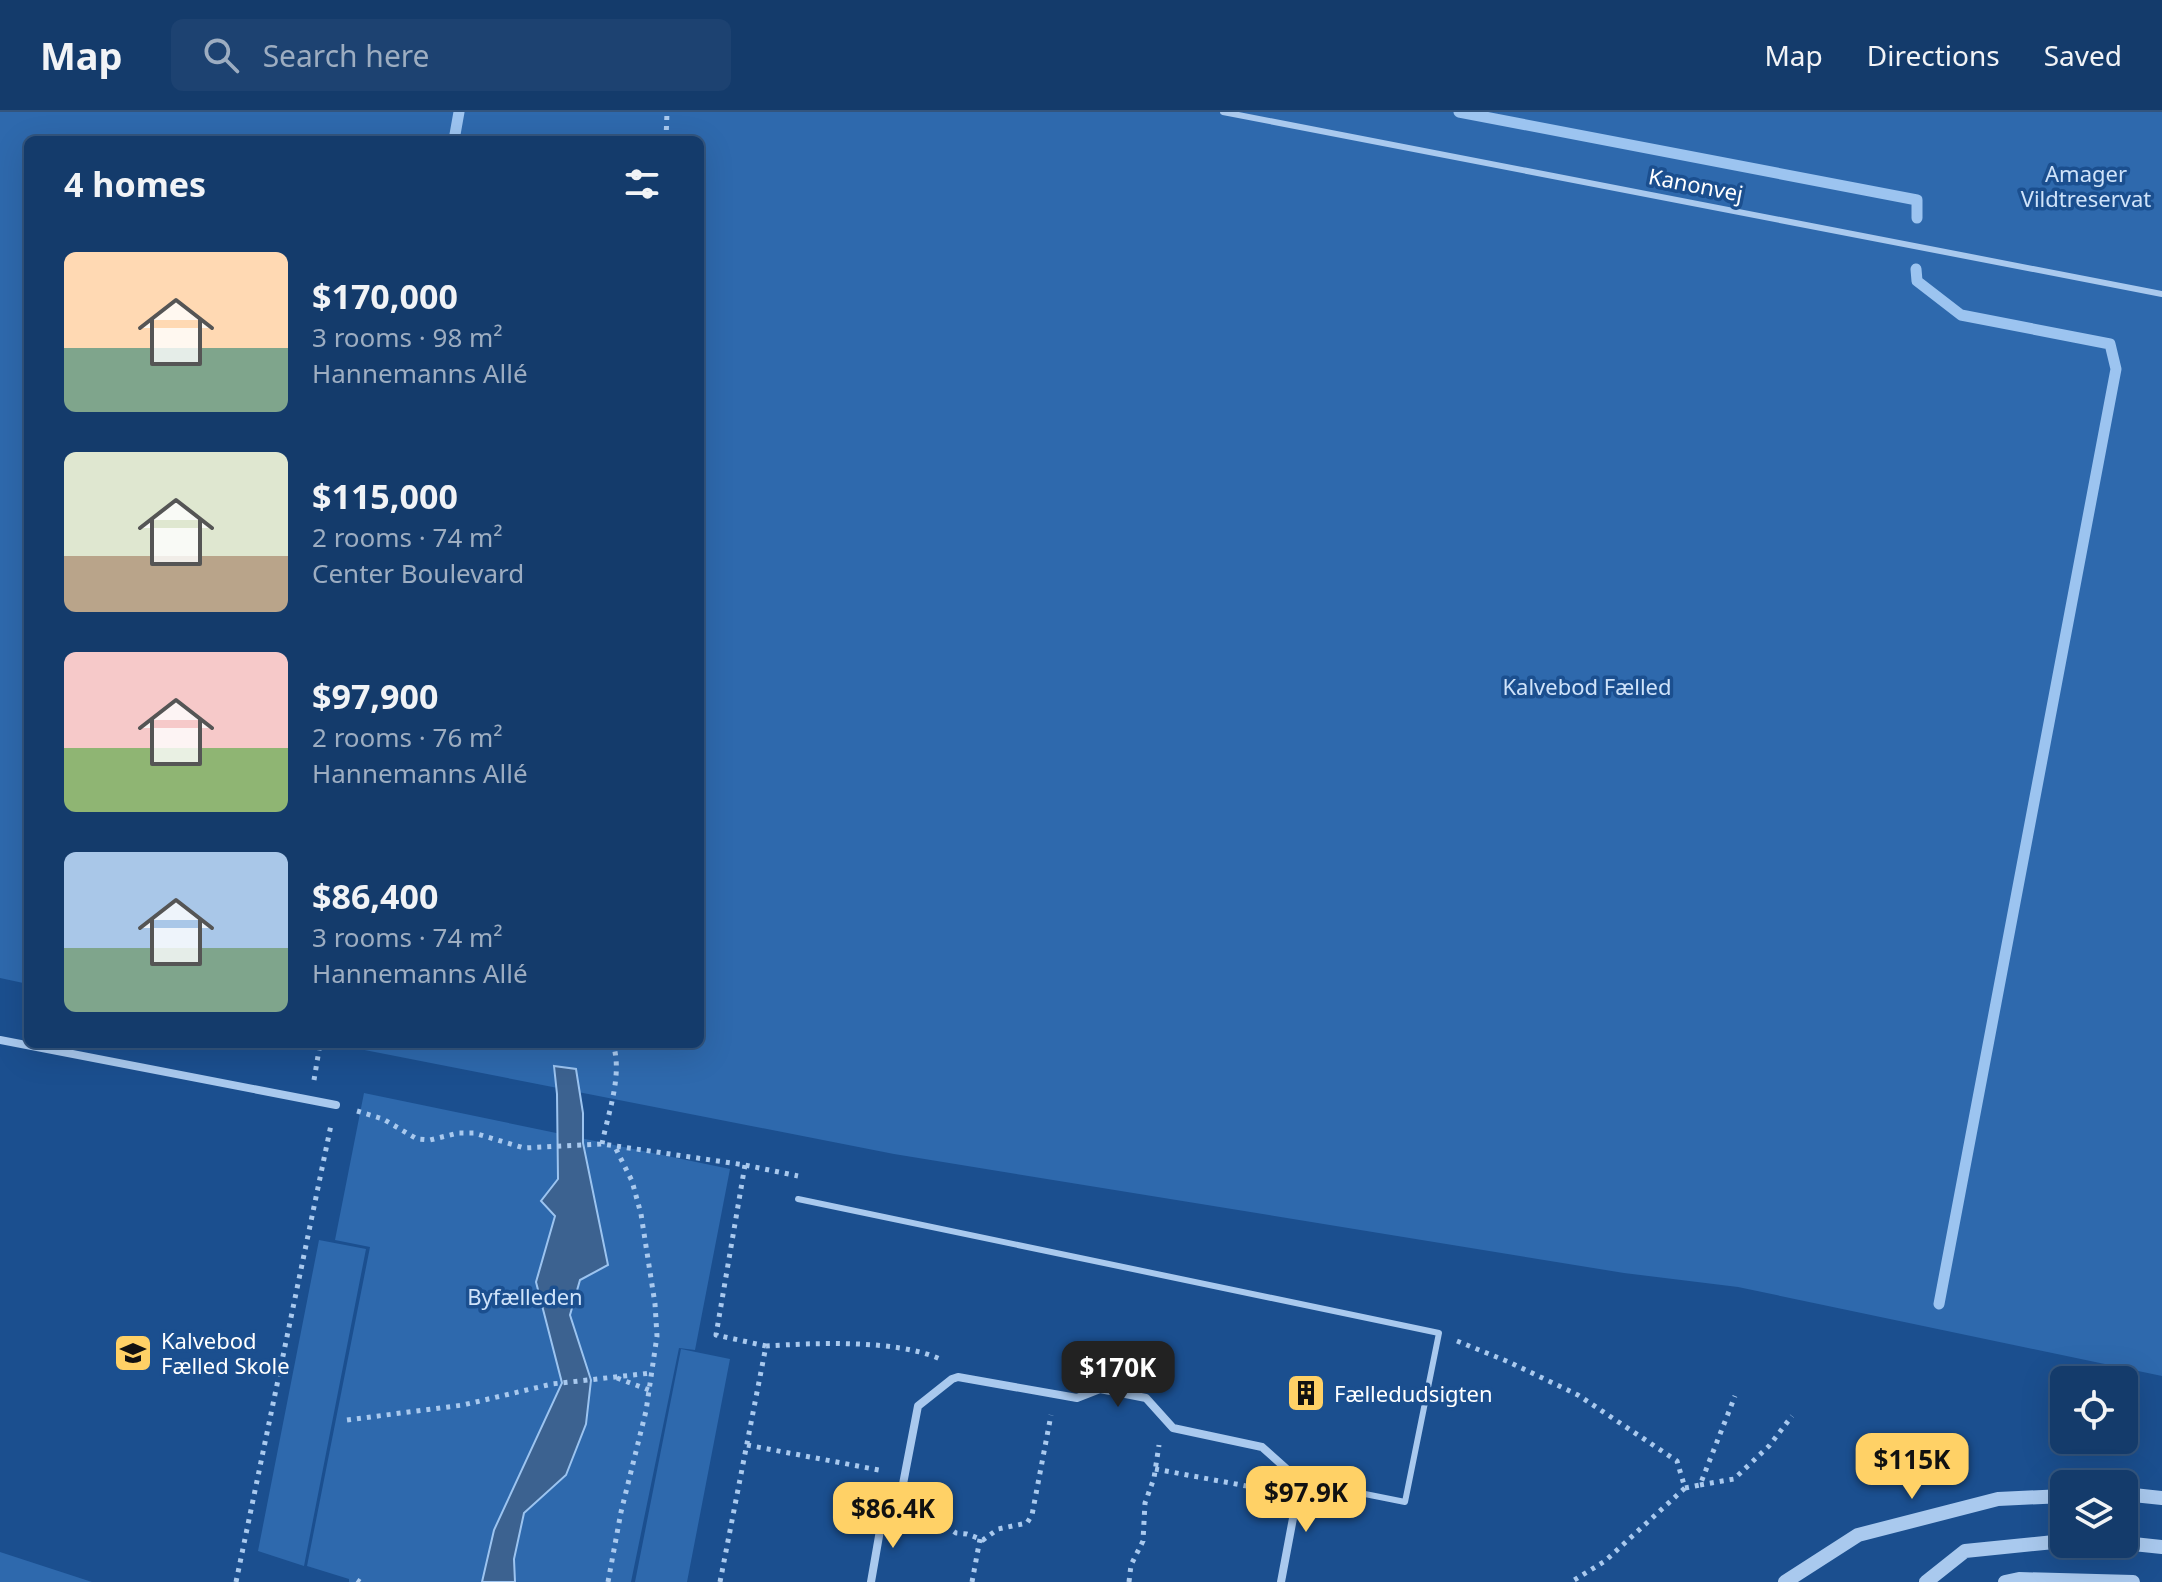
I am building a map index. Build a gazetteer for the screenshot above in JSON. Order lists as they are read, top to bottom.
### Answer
{
  "streets": {
    "lane": ["Kanonvej"]
  },
  "parks": ["Amager Vildtreservat", "Kalvebod Fælled", "Byfælleden"],
  "places": {
    "school or university": ["Kalvebod Fælled Skole"],
    "building": ["Fælledudsigten"]
  },
  "page": {
    "header": "Map",
    "search": "Search here",
    "nav": ["Map", "Directions", "Saved"],
    "heading": "4 homes",
    "list": [
      {
        "name": "$170,000",
        "note": "3 rooms · 98 m² · Hannemanns Allé"
      },
      {
        "name": "$115,000",
        "note": "2 rooms · 74 m² · Center Boulevard"
      },
      {
        "name": "$97,900",
        "note": "2 rooms · 76 m² · Hannemanns Allé"
      },
      {
        "name": "$86,400",
        "note": "3 rooms · 74 m² · Hannemanns Allé"
      }
    ],
    "price": [
      "$170K",
      "$115K",
      "$97.9K",
      "$86.4K"
    ]
  }
}
